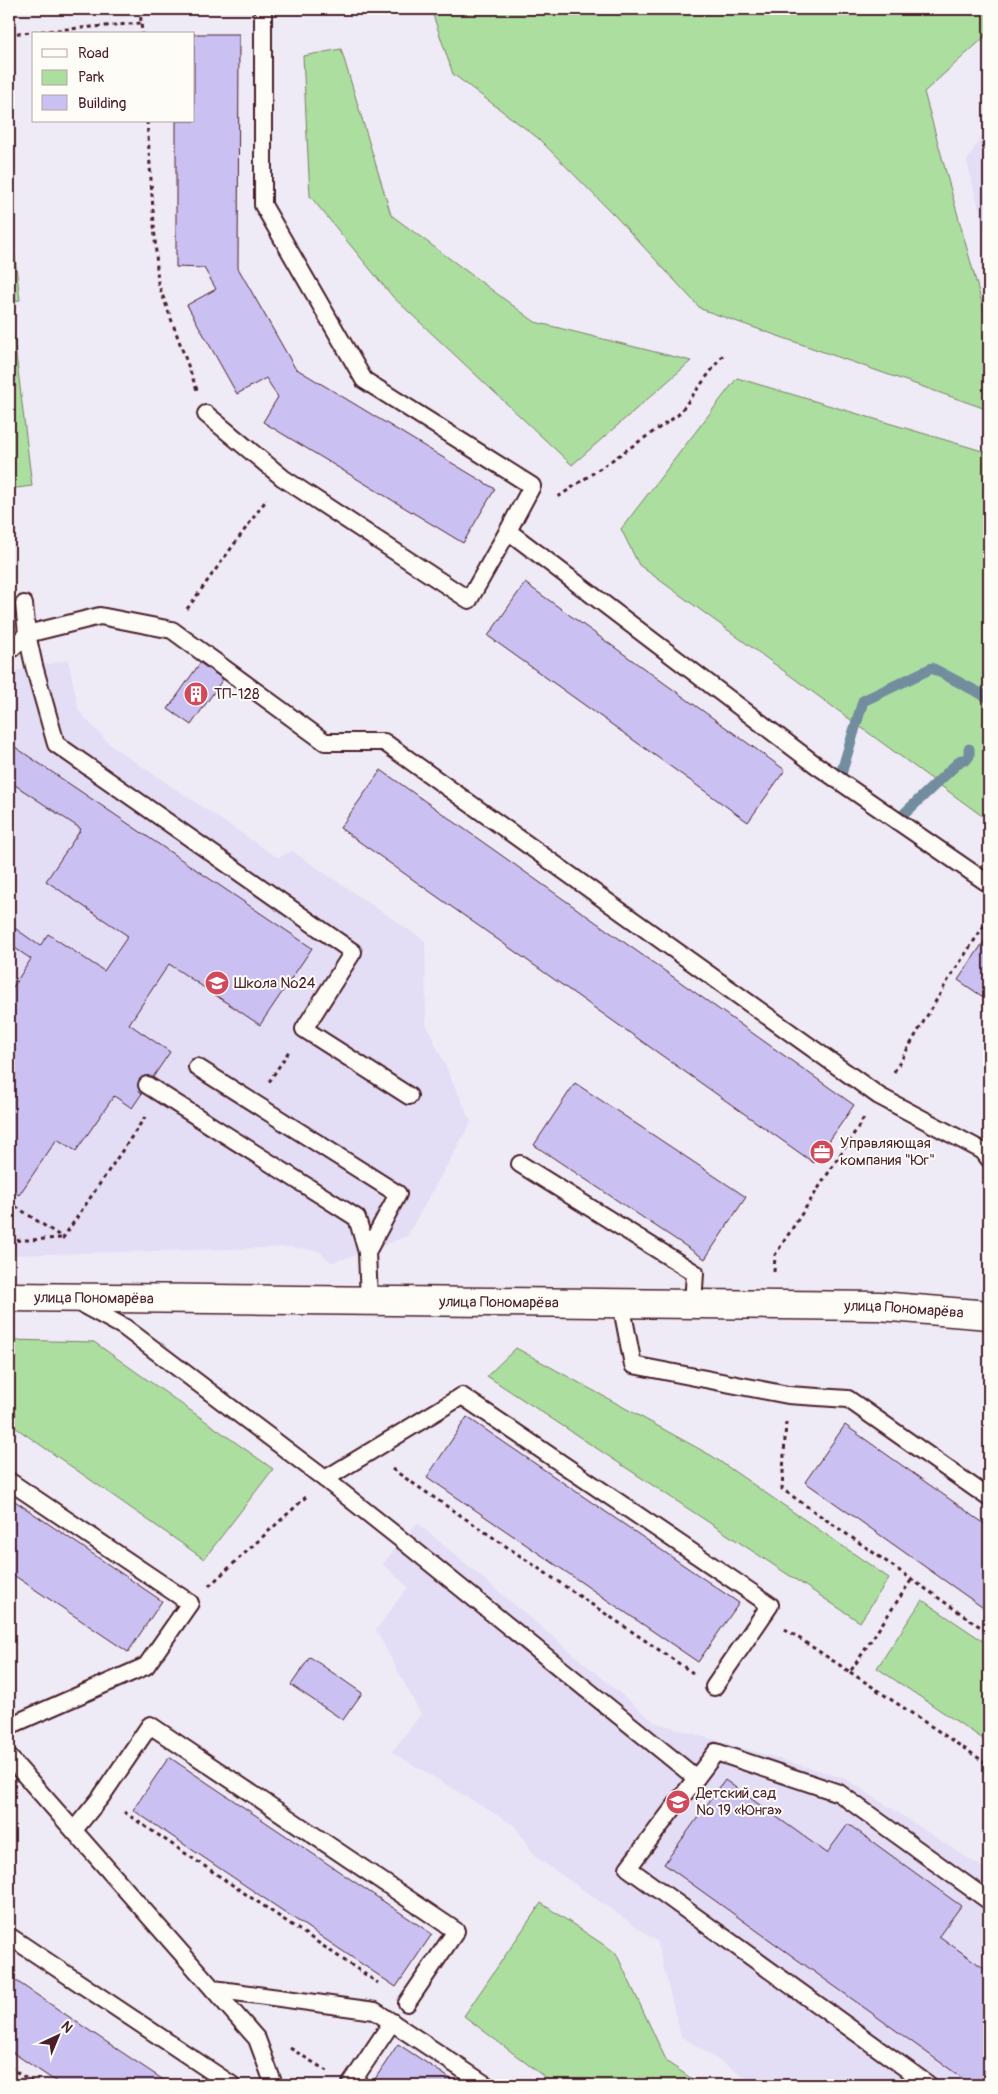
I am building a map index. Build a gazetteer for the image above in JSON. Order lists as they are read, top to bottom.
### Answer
{
  "streets": {
    "street": ["улица Пономарёва"]
  },
  "places": {
    "building": ["ТП-128"],
    "school or university": ["Школа №24", "Детский сад № 19 «Юнга»"],
    "office": ["Управляющая компания \"Юг\""]
  },
  "legend": ["Road", "Park", "Building"],
  "north": "top right"
}
